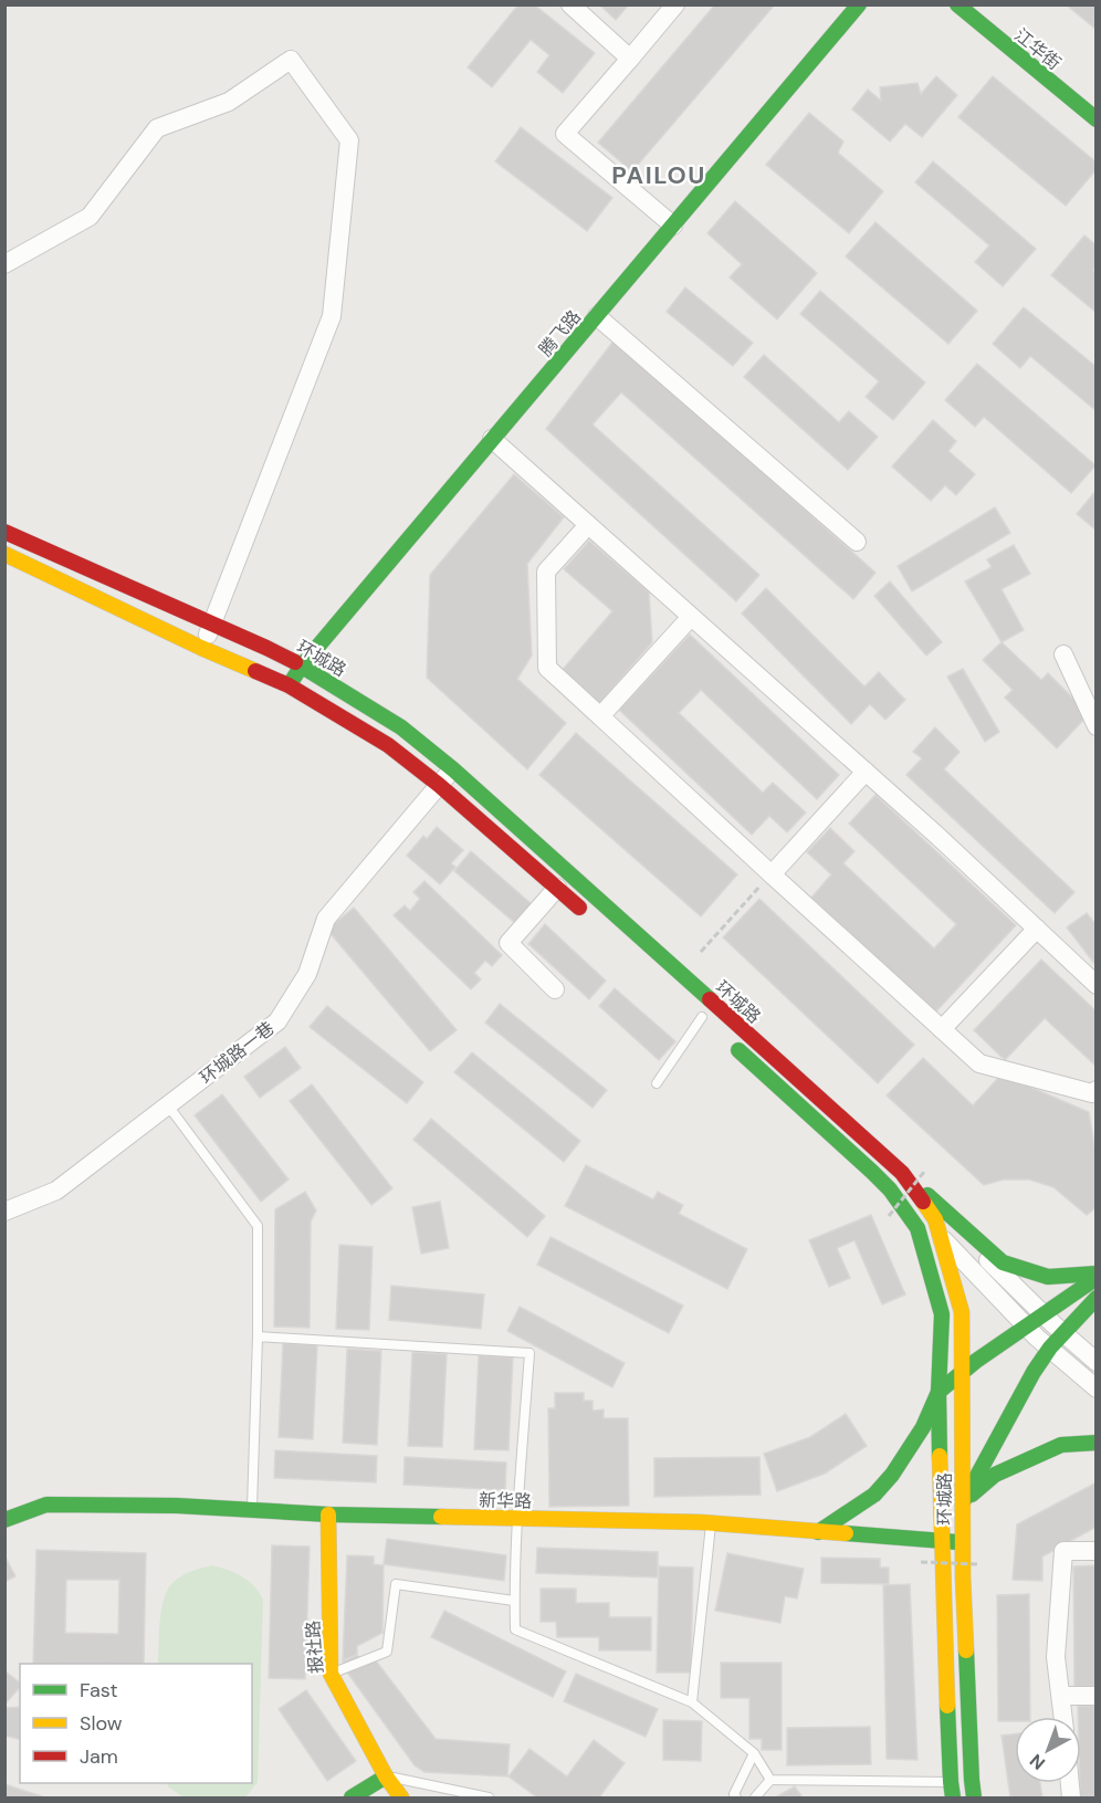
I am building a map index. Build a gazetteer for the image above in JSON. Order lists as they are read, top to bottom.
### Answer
{
  "streets": {
    "main road": [
      "江华街",
      "腾飞路",
      "环城路",
      "新华路",
      "报社路"
    ],
    "street": ["环城路一巷"]
  },
  "crossings": [
    ["腾飞路", "环城路"],
    ["环城路", "环城路一巷"],
    ["环城路", "新华路"],
    ["新华路", "报社路"]
  ],
  "districts": ["PAILOU"],
  "legend": ["Fast", "Slow", "Jam"],
  "north": "bottom left"
}
